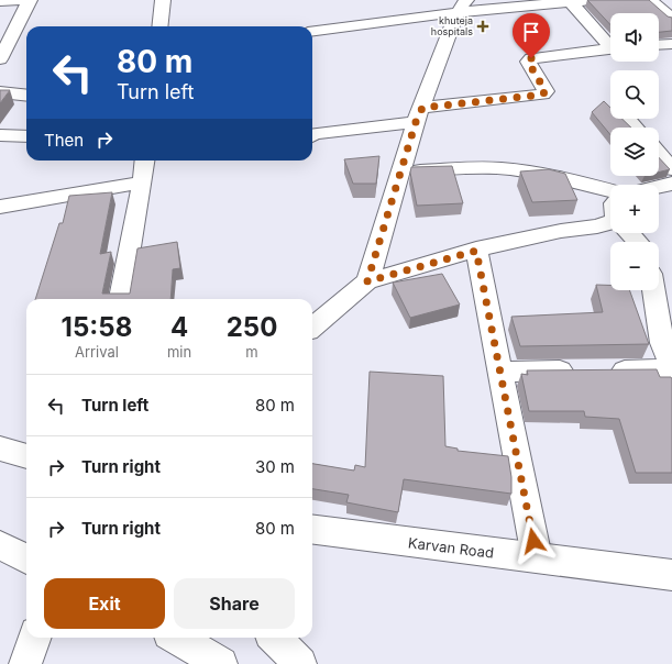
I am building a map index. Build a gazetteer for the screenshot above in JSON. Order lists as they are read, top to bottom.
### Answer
{
  "streets": {
    "street": ["Karvan Road"]
  },
  "places": {
    "health": ["khuteja hospitals"]
  },
  "page": {
    "map_buttons": ["+", "−"],
    "turn": ["80 m", "Turn left"],
    "then": "Then",
    "eta": [
      "15:58",
      "Arrival",
      "4",
      "min",
      "250",
      "m"
    ],
    "list": [
      {
        "name": "Turn left",
        "value": "80 m"
      },
      {
        "name": "Turn right",
        "value": "30 m"
      },
      {
        "name": "Turn right",
        "value": "80 m"
      }
    ],
    "buttons": ["Exit", "Share"]
  }
}
